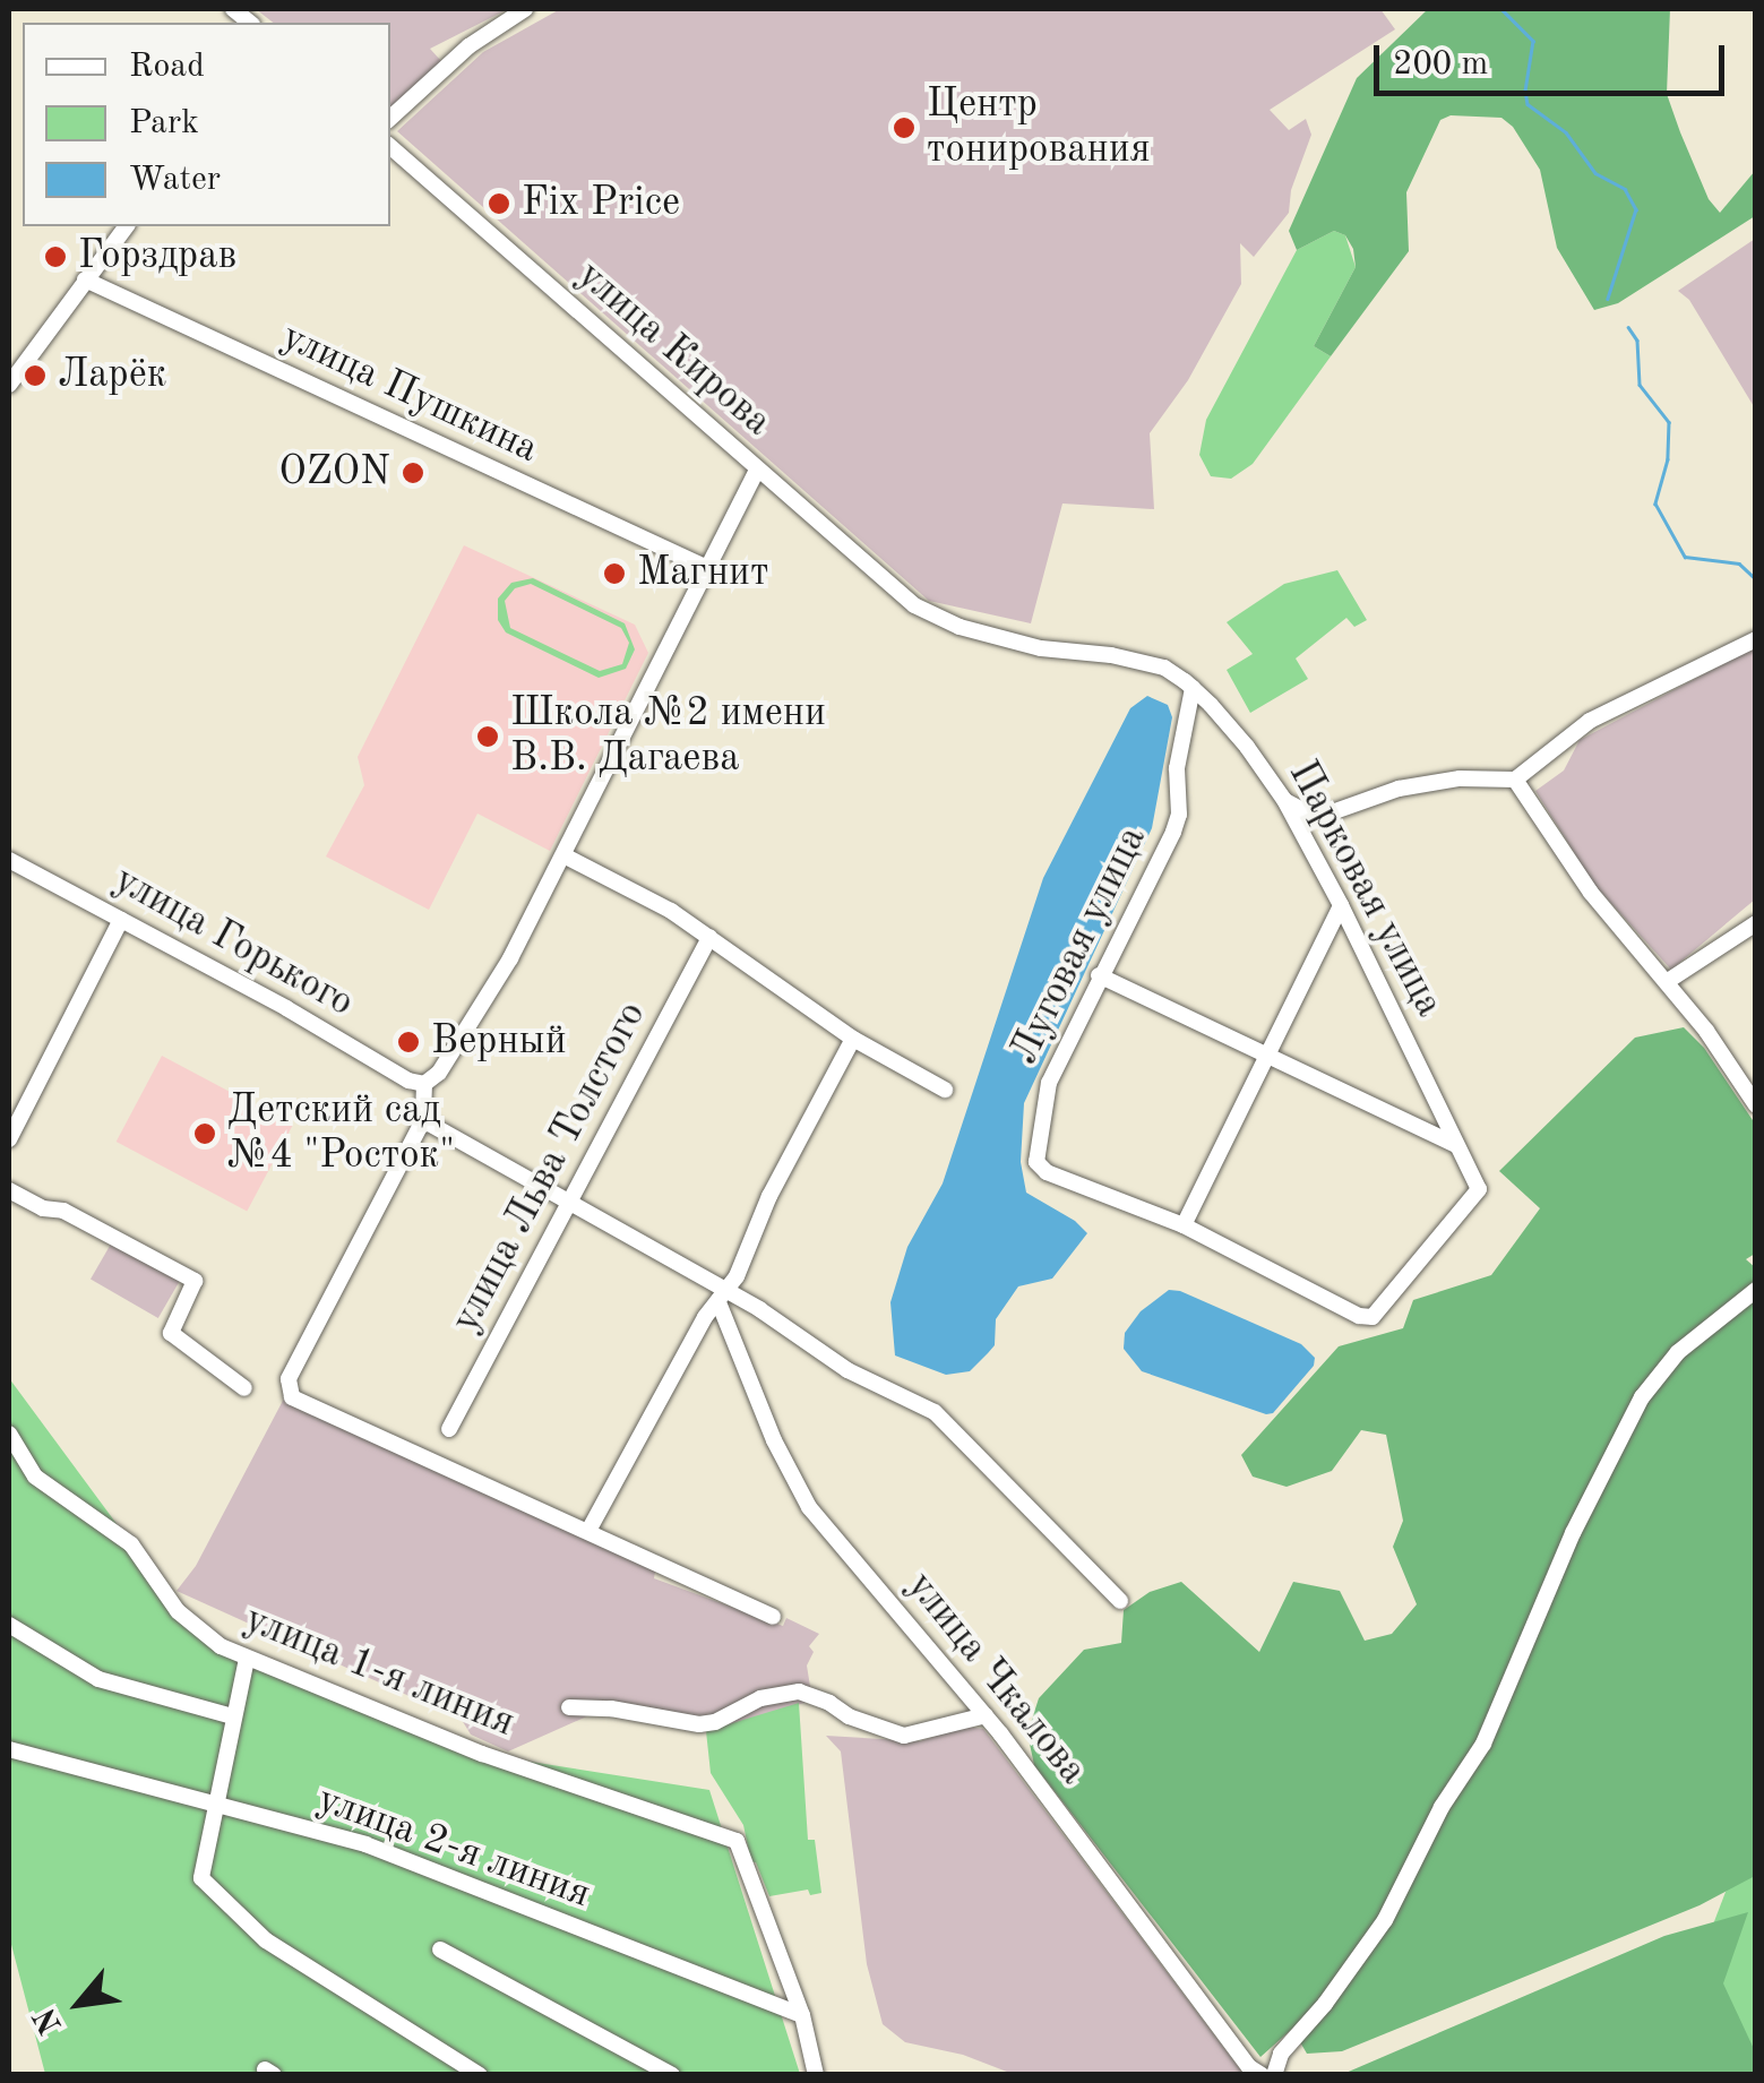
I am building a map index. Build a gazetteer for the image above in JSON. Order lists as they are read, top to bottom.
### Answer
{
  "streets": {
    "street": [
      "улица Кирова",
      "улица Пушкина",
      "Парковая улица",
      "улица Горького",
      "Луговая улица",
      "улица Льва Толстого",
      "улица 1-я линия",
      "улица Чкалова",
      "улица 2-я линия"
    ]
  },
  "crossings": [
    ["улица Кирова", "Парковая улица"],
    ["Парковая улица", "Луговая улица"],
    ["улица 1-я линия", "улица 2-я линия"]
  ],
  "places": [
    "Центр тонирования",
    "Fix Price",
    "Горздрав",
    "Ларёк",
    "OZON",
    "Магнит",
    "Школа №2 имени В.В. Дагаева",
    "Верный",
    "Детский сад №4 \"Росток\""
  ],
  "legend": ["Road", "Park", "Water"],
  "scale_bar": "200 m",
  "north": "bottom left"
}
